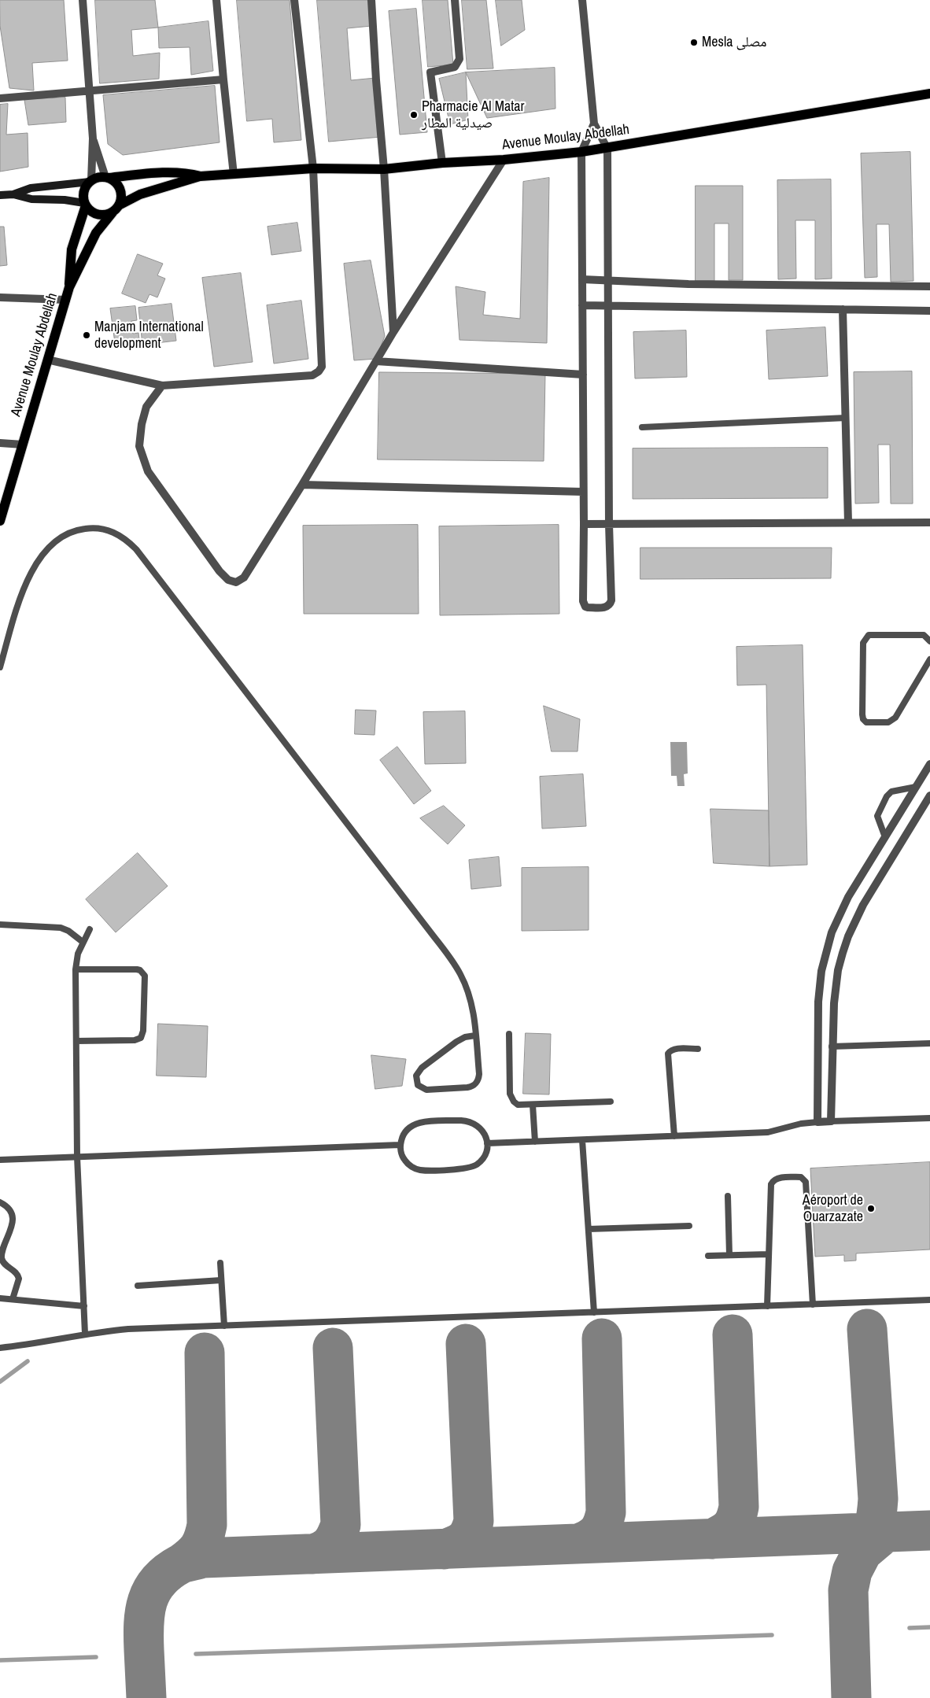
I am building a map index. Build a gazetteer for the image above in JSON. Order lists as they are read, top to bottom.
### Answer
{
  "streets": {
    "main road": ["Avenue Moulay Abdellah"]
  },
  "places": [
    "Mesla مصلى",
    "Pharmacie Al Matar صيدلية المطار",
    "Manjam International development",
    "Aéroport de Ouarzazate"
  ]
}
